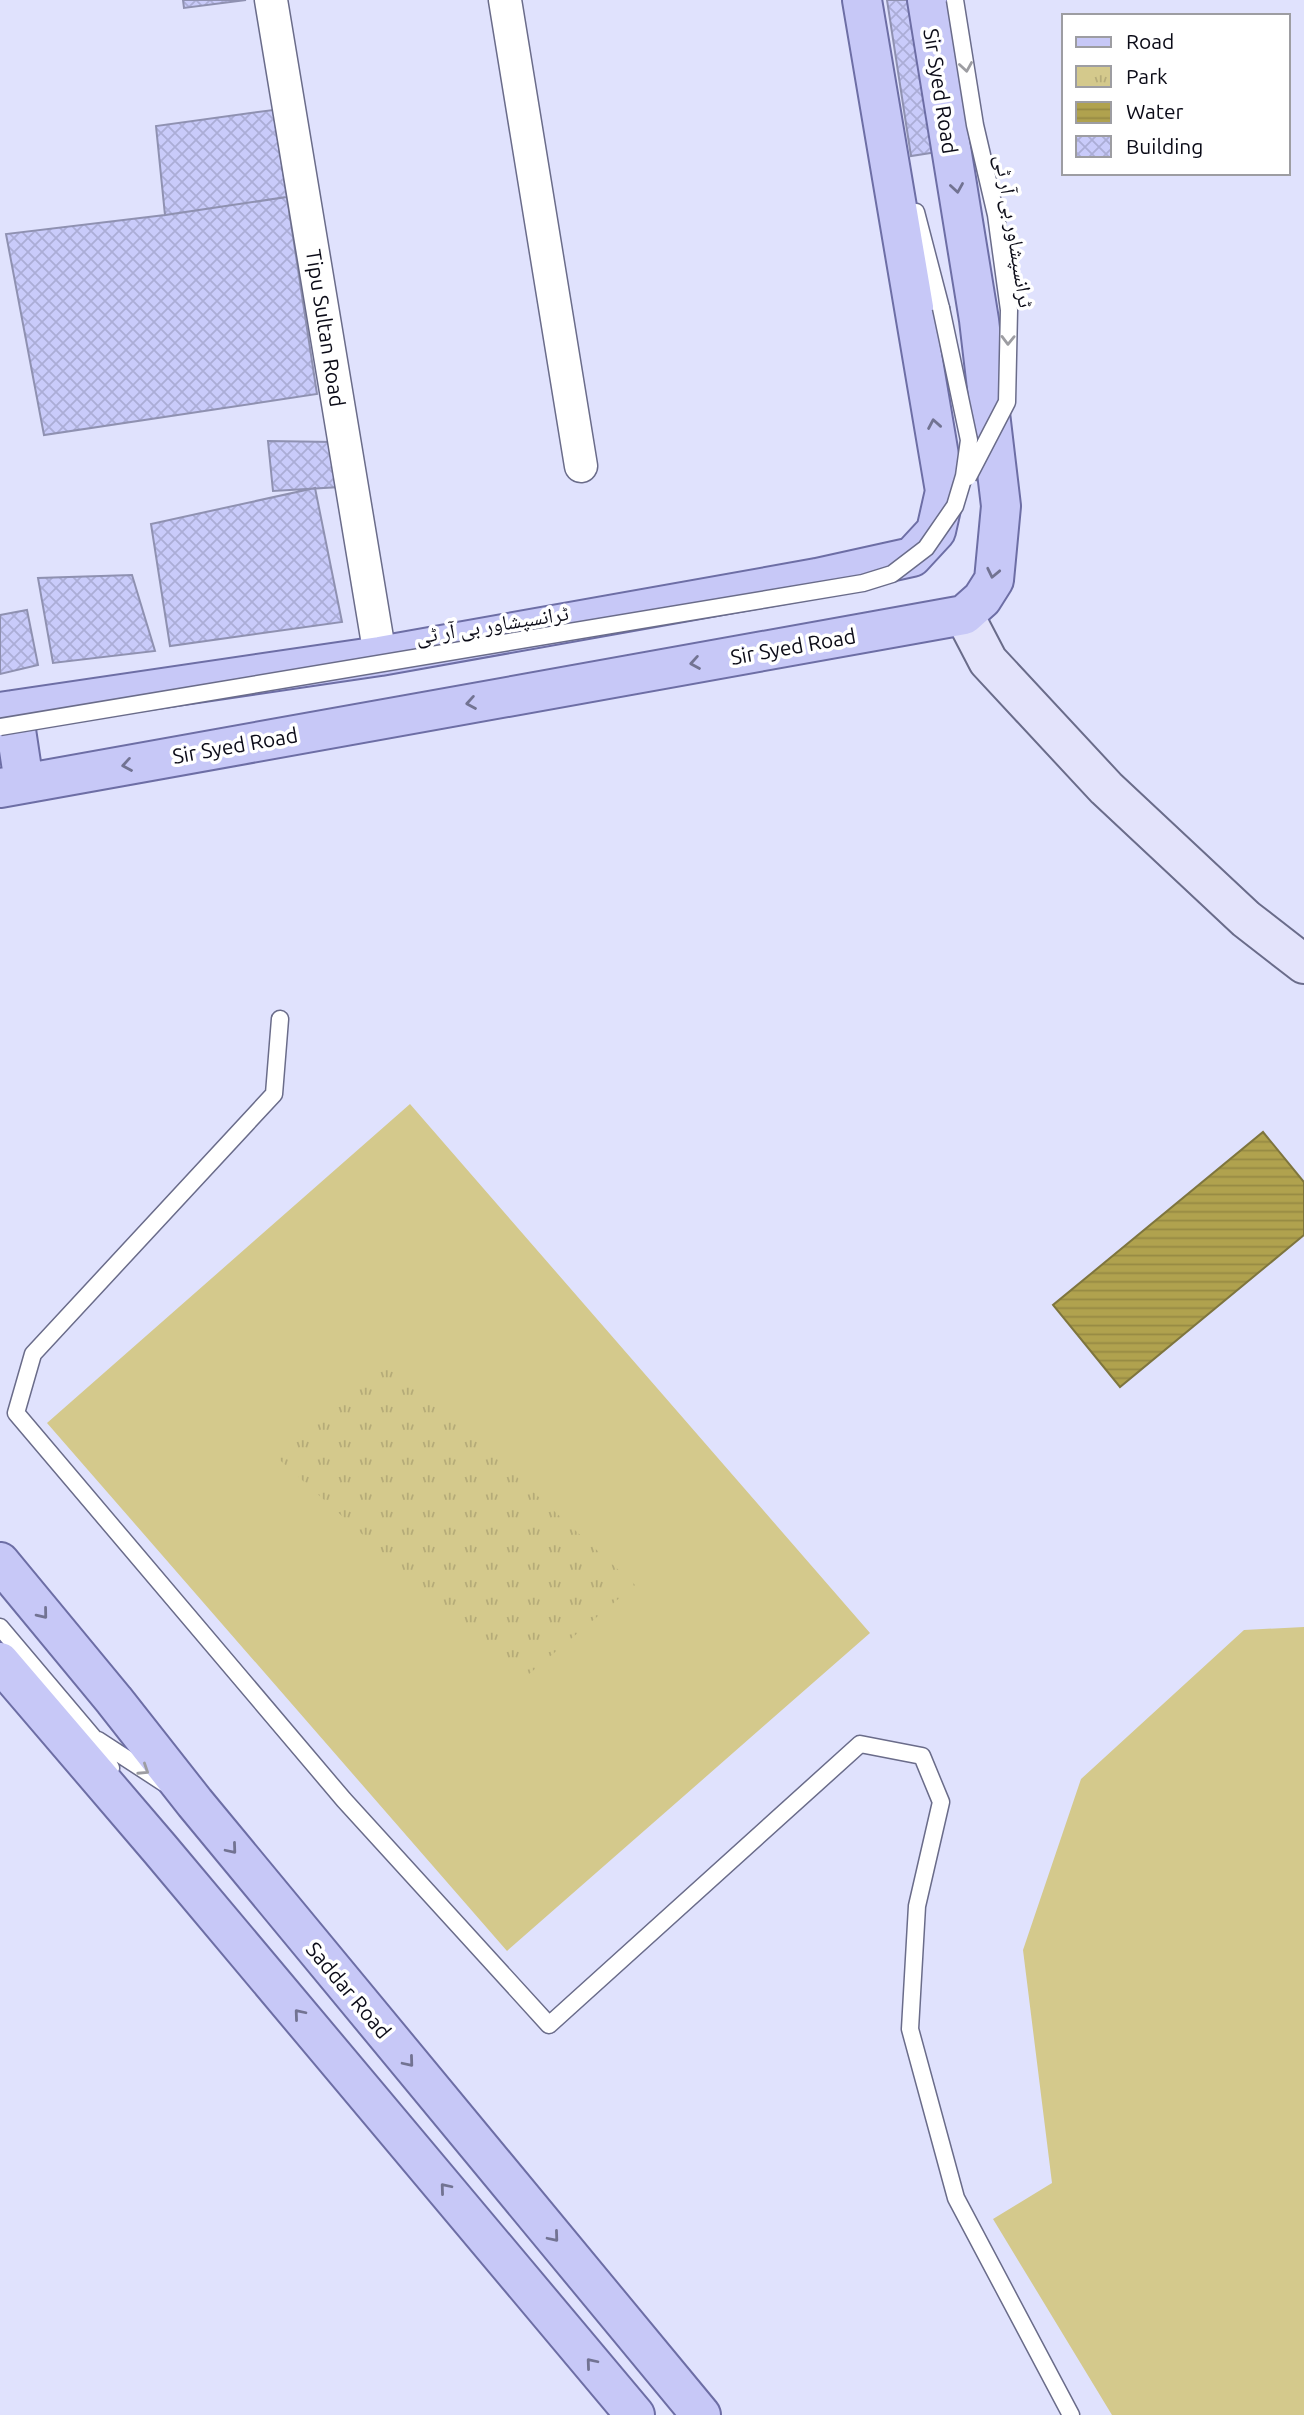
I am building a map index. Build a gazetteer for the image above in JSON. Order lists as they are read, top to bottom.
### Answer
{
  "streets": {
    "main road": ["Sir Syed Road", "Saddar Road"],
    "street": ["Tipu Sultan Road"],
    "lane": ["ٹرانسپشاور بی آر ٹی"]
  },
  "legend": [
    "Road",
    "Park",
    "Water",
    "Building"
  ]
}
